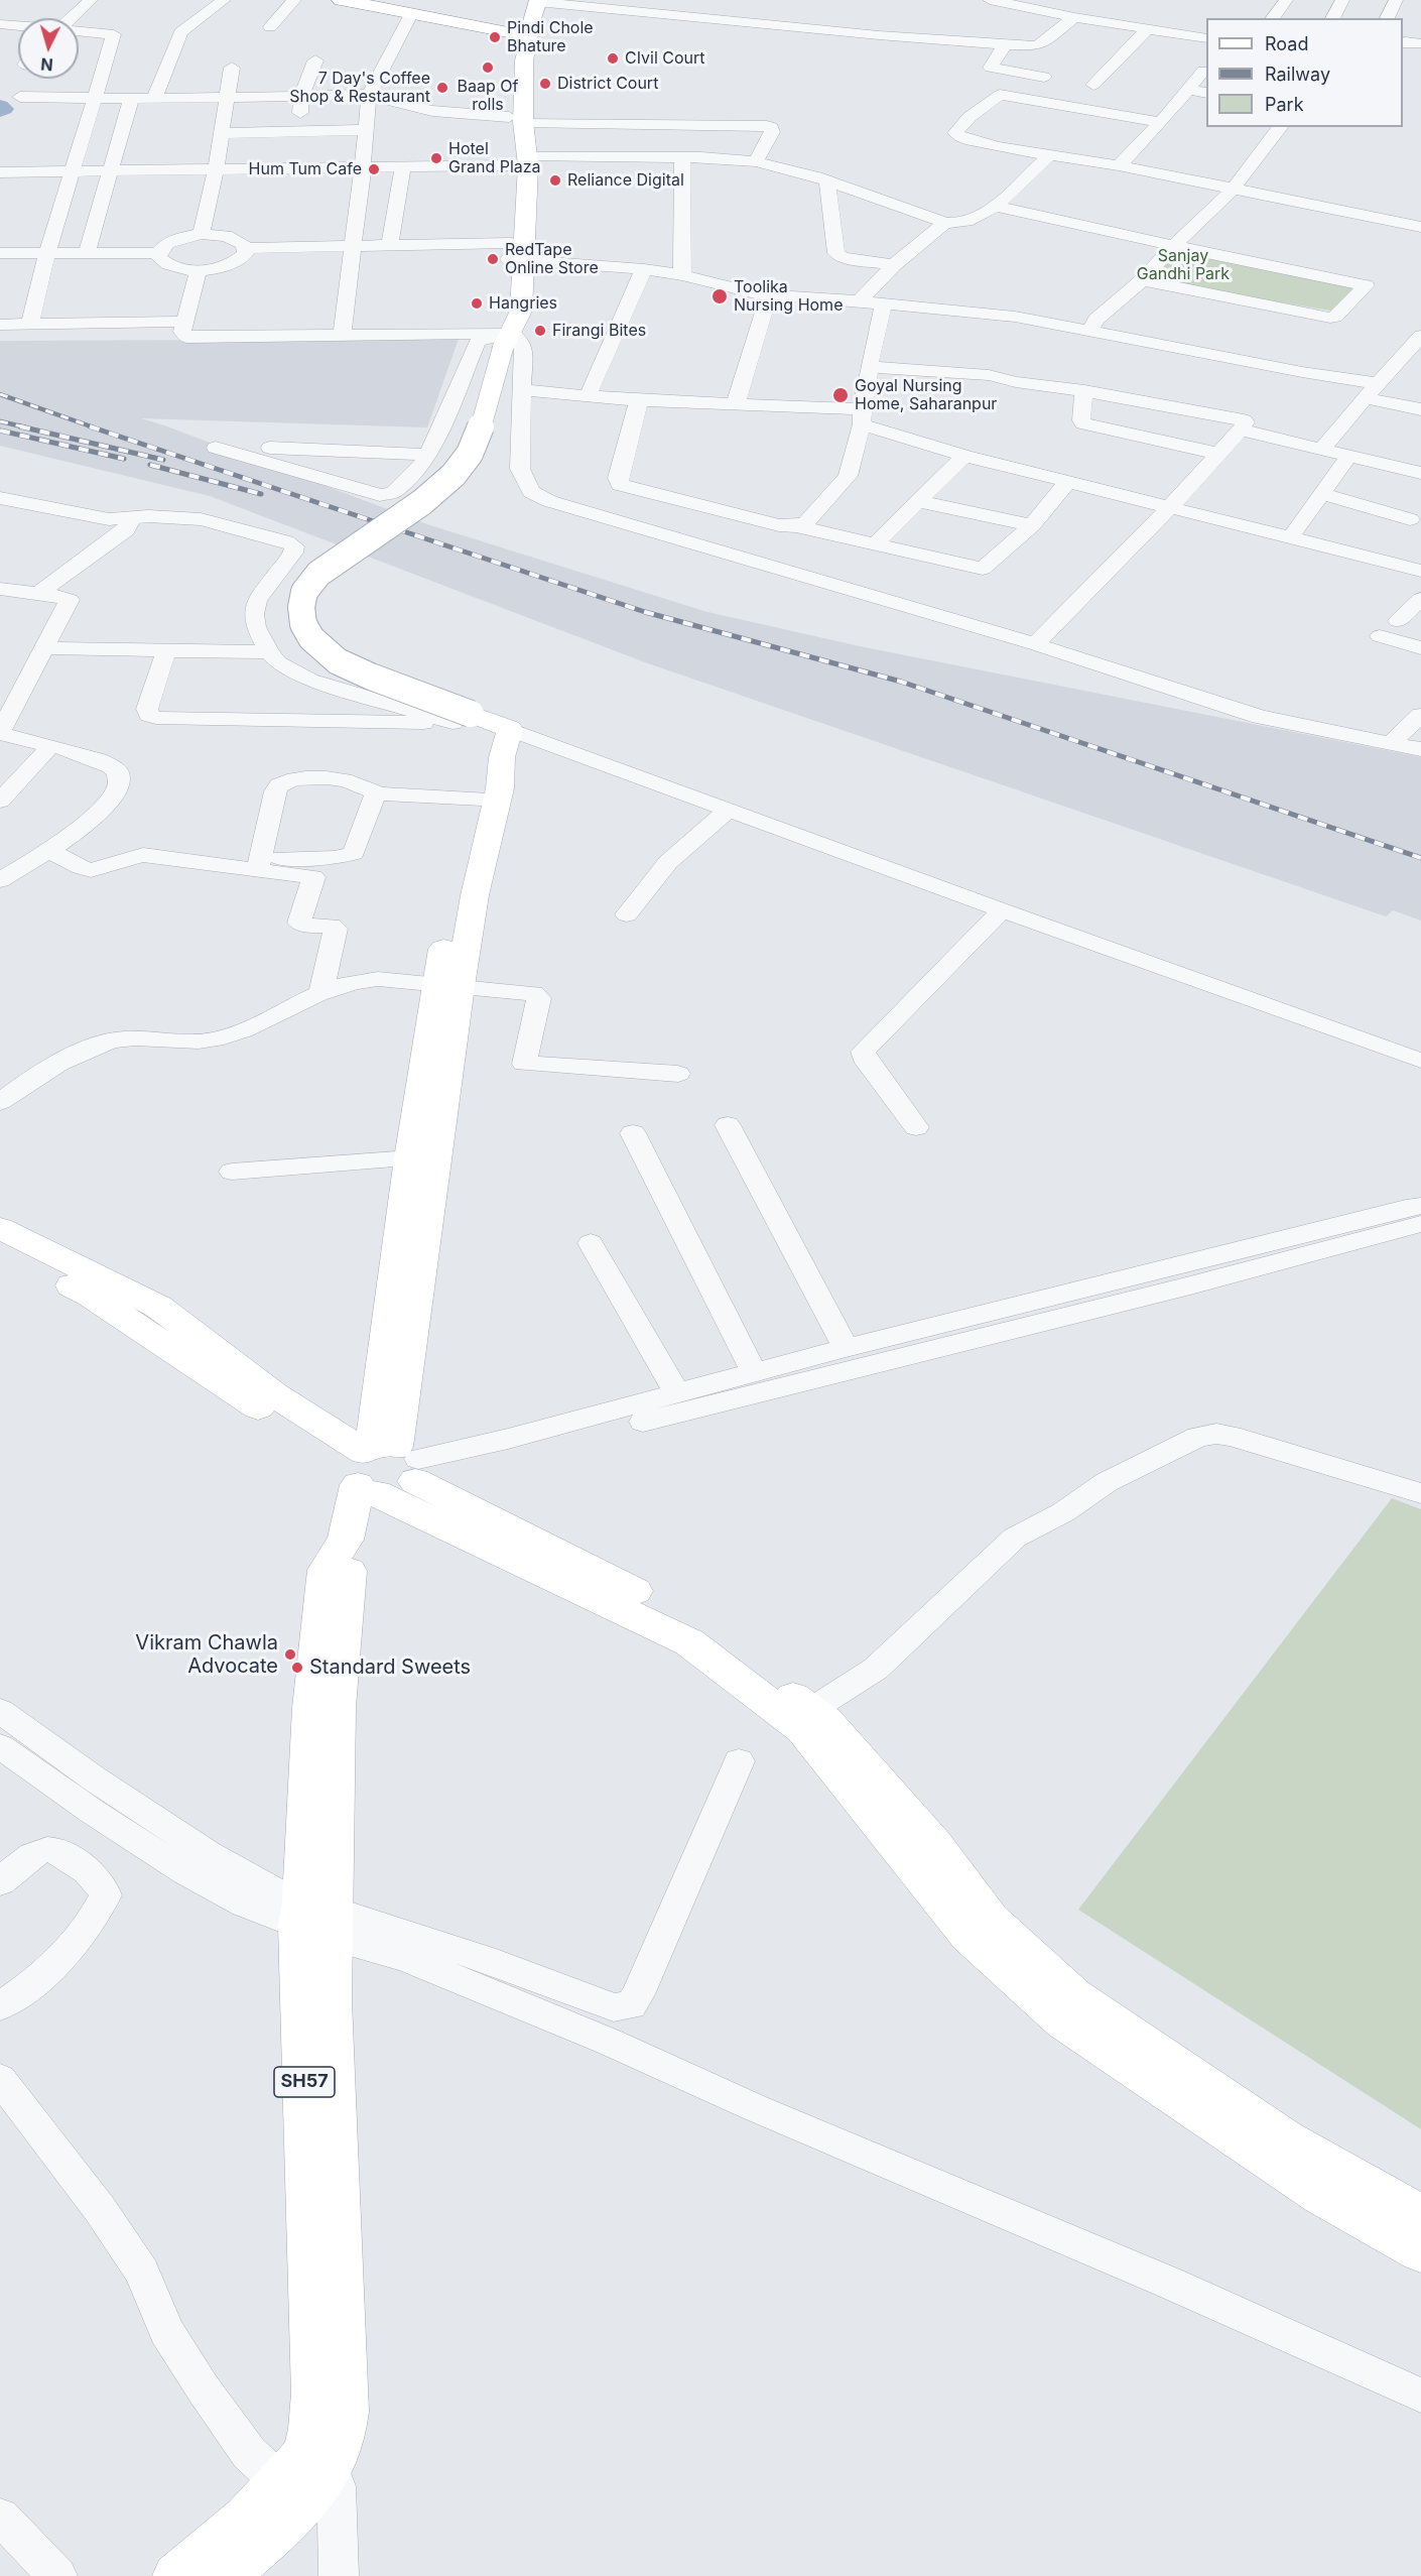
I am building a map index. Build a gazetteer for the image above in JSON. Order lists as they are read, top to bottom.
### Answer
{
  "streets": {
    "main road": ["SH57"]
  },
  "parks": ["Sanjay Gandhi Park"],
  "places": [
    "Pindi Chole Bhature",
    "CIvil Court",
    "Baap Of rolls",
    "District Court",
    "7 Day's Coffee Shop & Restaurant",
    "Hotel Grand Plaza",
    "Hum Tum Cafe",
    "Reliance Digital",
    "RedTape Online Store",
    "Toolika Nursing Home",
    "Hangries",
    "Firangi Bites",
    "Goyal Nursing Home, Saharanpur",
    "Vikram Chawla Advocate",
    "Standard Sweets"
  ],
  "legend": ["Road", "Railway", "Park"],
  "north": "bottom"
}
